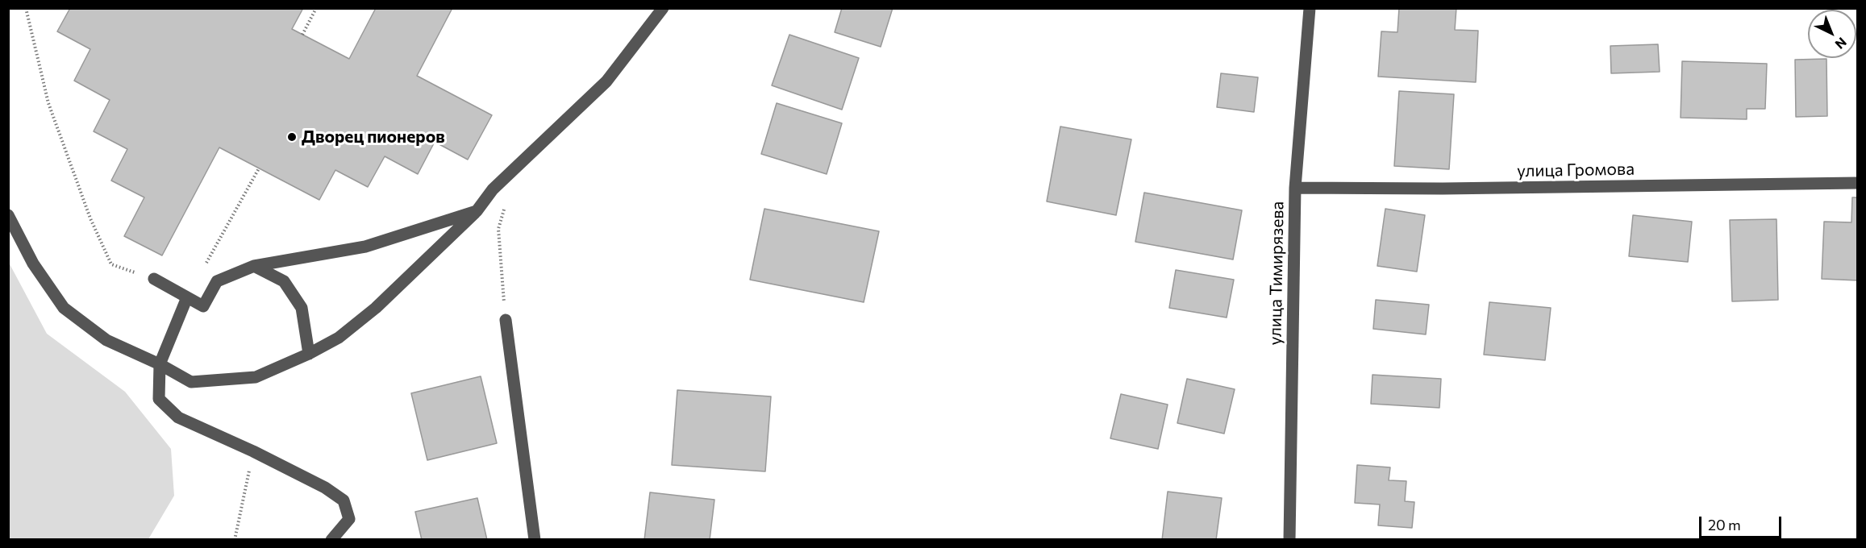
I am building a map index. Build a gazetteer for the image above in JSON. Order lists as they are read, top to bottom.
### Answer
{
  "streets": {
    "street": ["улица Громова", "улица Тимирязева"]
  },
  "crossings": [
    ["улица Громова", "улица Тимирязева"]
  ],
  "places": ["Дворец пионеров"],
  "scale_bar": "20 m",
  "north": "bottom right"
}
